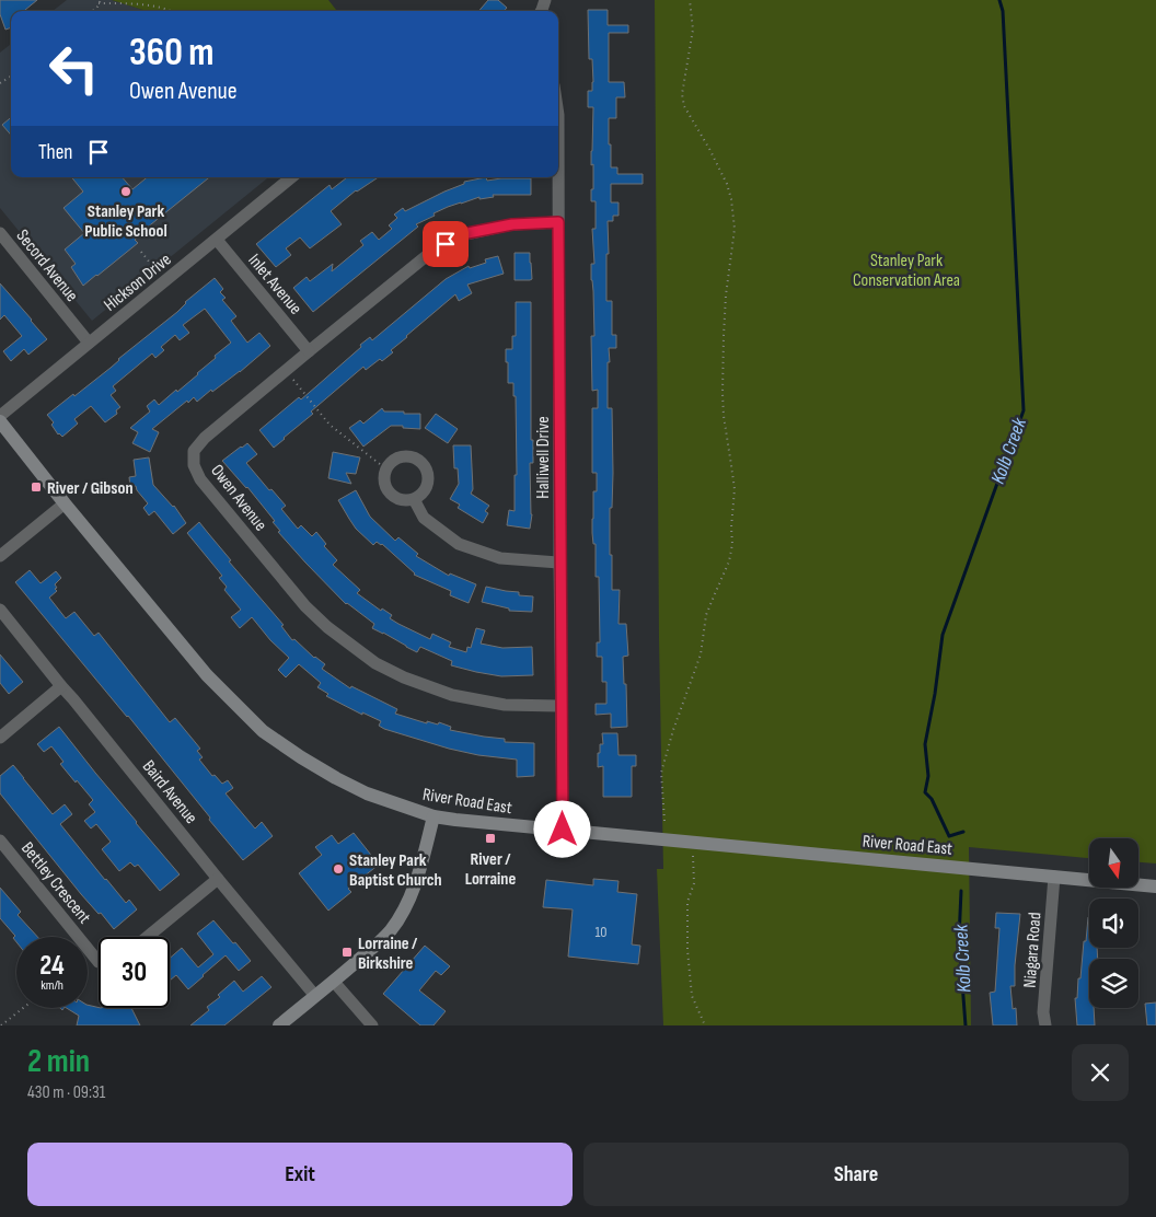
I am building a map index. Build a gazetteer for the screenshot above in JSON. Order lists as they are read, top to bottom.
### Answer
{
  "streets": {
    "street": [
      "Secord Avenue",
      "Hickson Drive",
      "Inlet Avenue",
      "Halliwell Drive",
      "Owen Avenue",
      "Baird Avenue",
      "River Road East",
      "Bettley Crescent",
      "Niagara Road"
    ]
  },
  "crossings": [
    ["Secord Avenue", "Hickson Drive"],
    ["Hickson Drive", "Inlet Avenue"],
    ["Inlet Avenue", "Owen Avenue"],
    ["Halliwell Drive", "Owen Avenue"],
    ["Halliwell Drive", "River Road East"],
    ["River Road East", "Niagara Road"]
  ],
  "water": ["Kolb Creek"],
  "parks": ["Stanley Park Conservation Area"],
  "places": {
    "other": ["Stanley Park Public School", "Stanley Park Baptist Church"],
    "transit": ["River / Gibson", "River / Lorraine", "Lorraine / Birkshire"]
  },
  "house_numbers": ["10"],
  "north": "bottom",
  "page": {
    "turn": ["360 m", "Owen Avenue"],
    "then": "Then",
    "speed": "24 km/h",
    "limit": "30",
    "heading": ["2 min", "430 m · 09:31"],
    "buttons": ["Exit", "Share"]
  }
}
